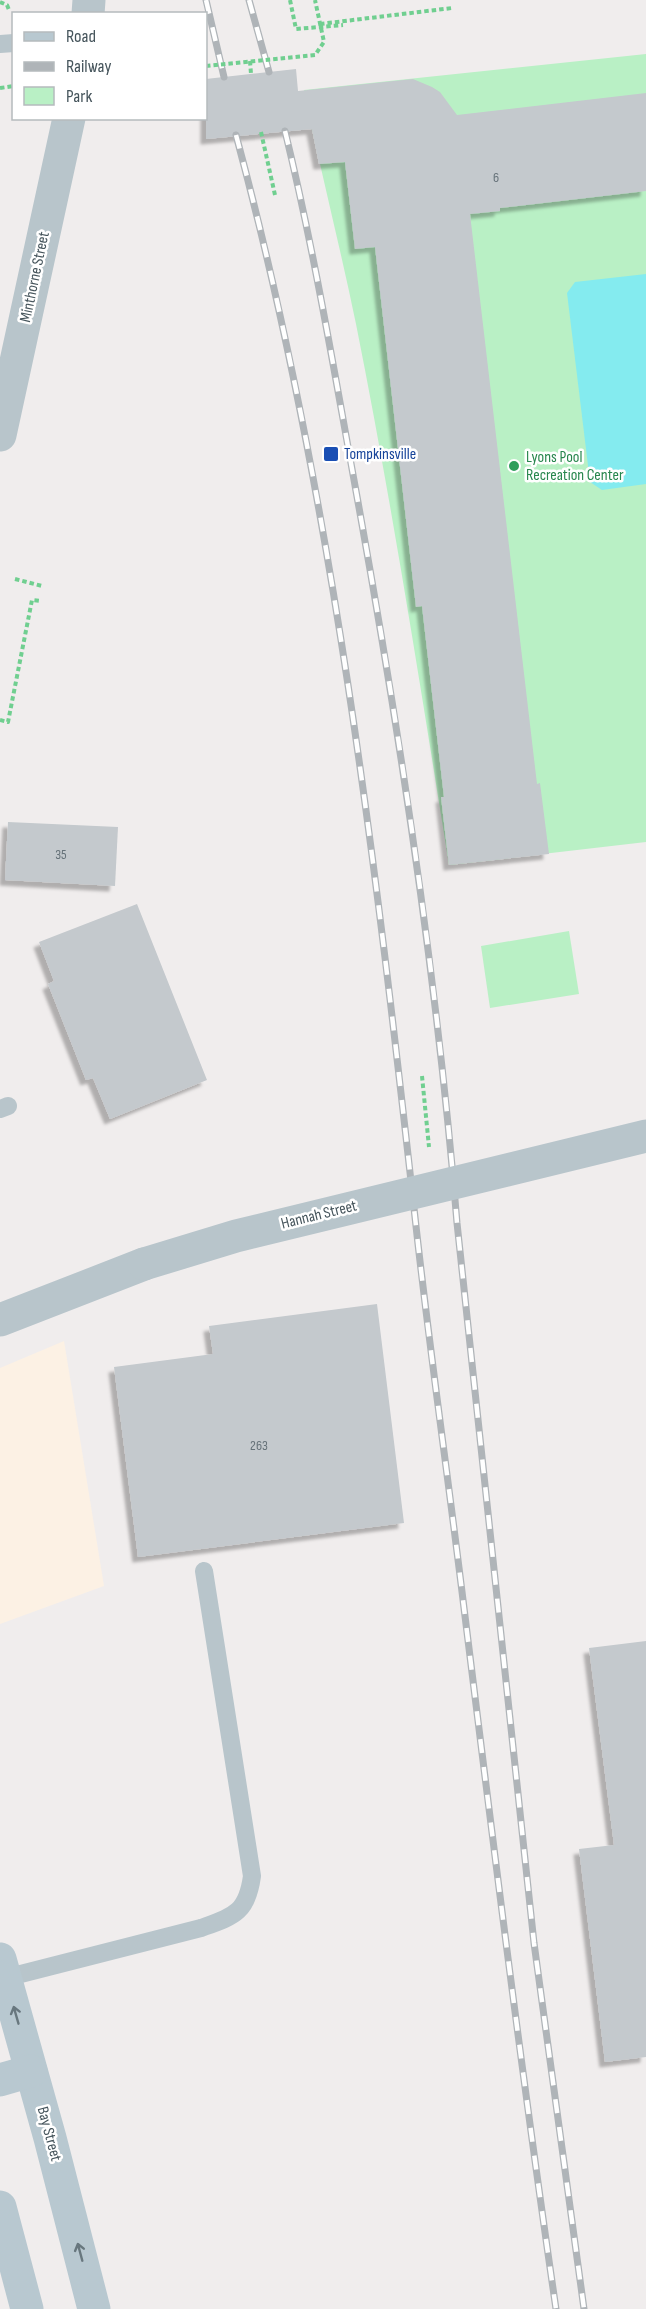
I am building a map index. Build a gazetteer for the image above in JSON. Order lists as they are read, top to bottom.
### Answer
{
  "streets": {
    "main road": ["Bay Street"],
    "street": ["Minthorne Street", "Hannah Street"]
  },
  "one_way": ["Bay Street"],
  "places": {
    "transit": ["Tompkinsville"],
    "other": ["Lyons Pool Recreation Center"]
  },
  "house_numbers": ["6", "35", "263"],
  "legend": ["Road", "Railway", "Park"]
}
